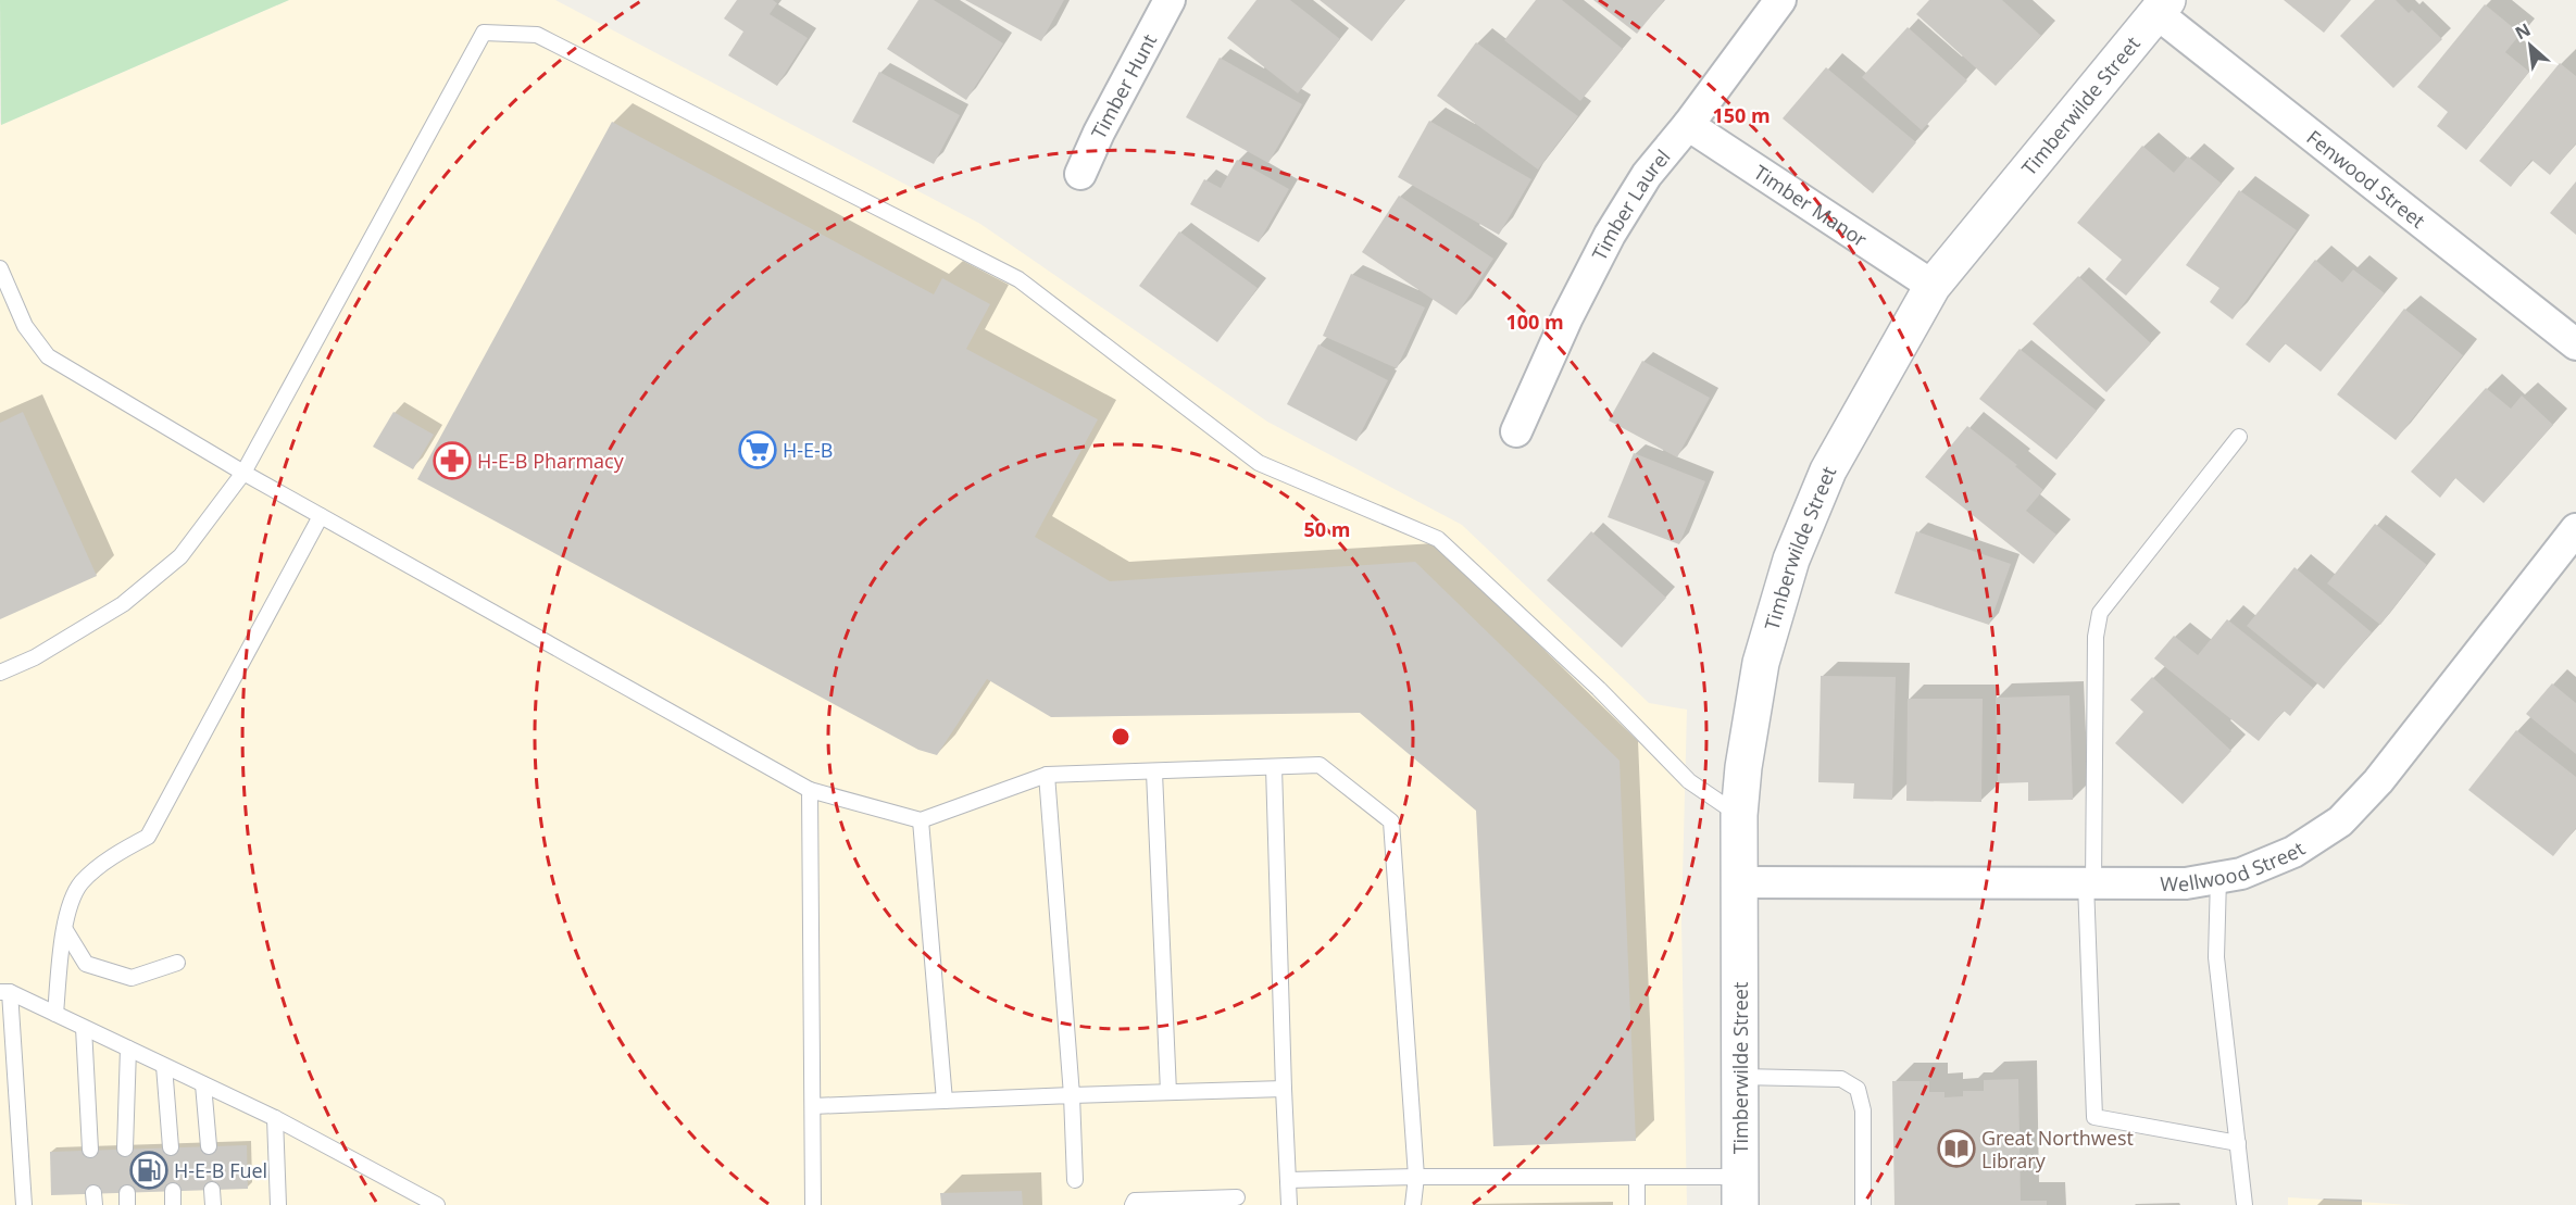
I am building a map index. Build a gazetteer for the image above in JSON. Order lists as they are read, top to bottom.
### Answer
{
  "streets": {
    "street": [
      "Timber Hunt",
      "Timberwilde Street",
      "Fenwood Street",
      "Timber Manor",
      "Timber Laurel",
      "Wellwood Street"
    ]
  },
  "crossings": [
    ["Timberwilde Street", "Fenwood Street"],
    ["Timberwilde Street", "Timber Manor"],
    ["Timberwilde Street", "Wellwood Street"],
    ["Timber Manor", "Timber Laurel"]
  ],
  "places": {
    "supermarket": ["H-E-B"],
    "pharmacy": ["H-E-B Pharmacy"],
    "library": ["Great Northwest Library"],
    "fuel station": ["H-E-B Fuel"]
  },
  "north": "top left",
  "rings": ["150 m", "100 m", "50 m"]
}
